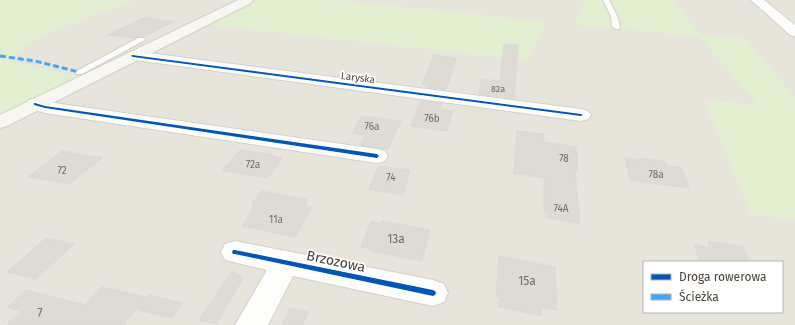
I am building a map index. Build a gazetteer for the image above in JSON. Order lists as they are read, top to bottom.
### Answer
{
  "streets": {
    "street": ["Laryska", "Brzozowa"]
  },
  "house_numbers": [
    "82a",
    "76b",
    "76a",
    "78",
    "72a",
    "72",
    "78a",
    "74",
    "74A",
    "11a",
    "13a",
    "15a",
    "7"
  ],
  "legend": ["Droga rowerowa", "Ścieżka"]
}
